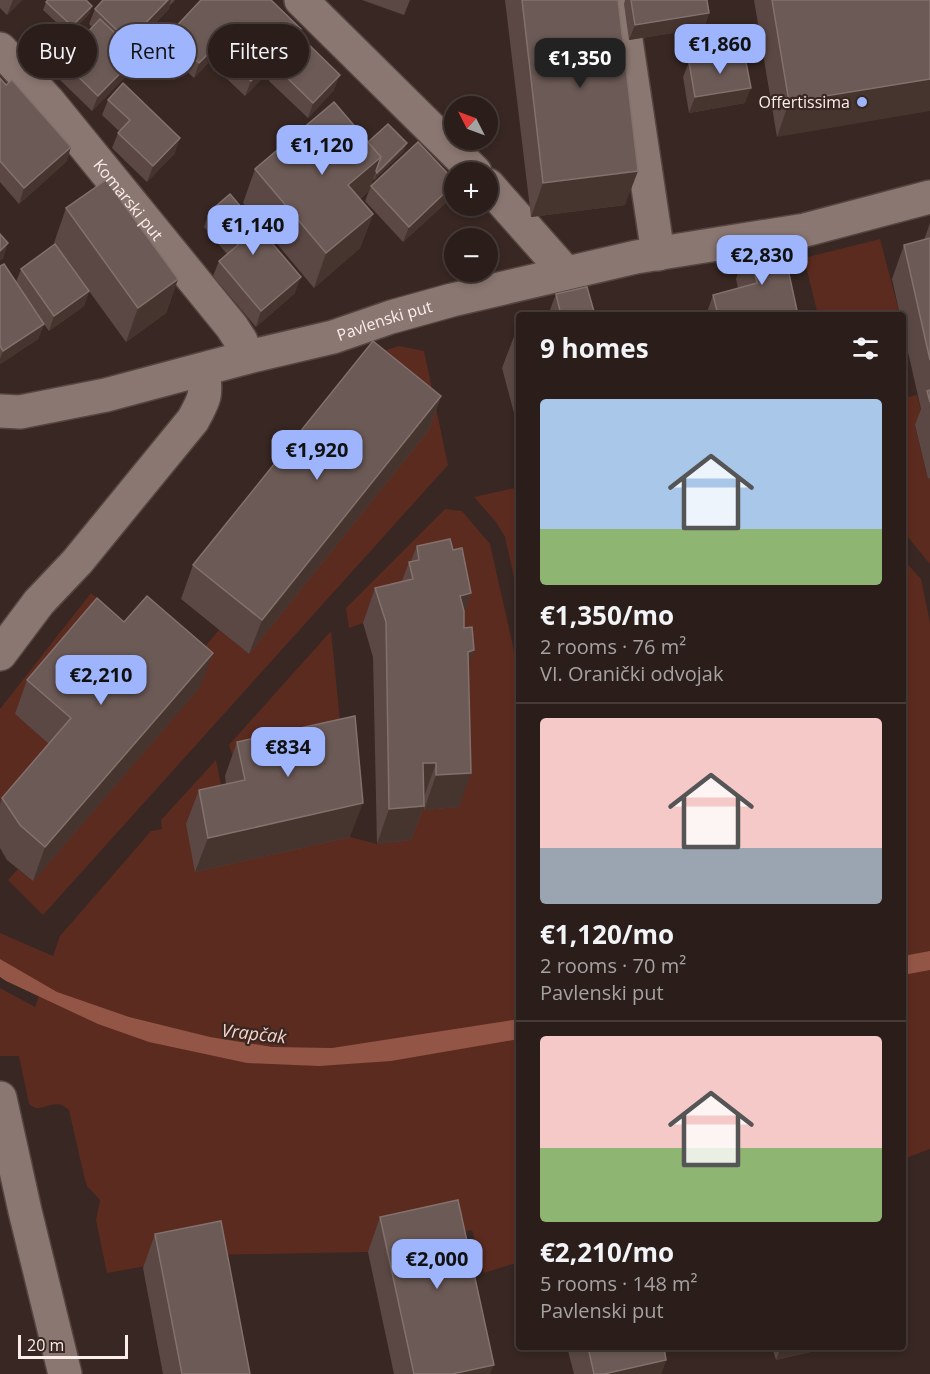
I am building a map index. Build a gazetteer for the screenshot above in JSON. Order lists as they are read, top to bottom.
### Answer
{
  "streets": {
    "street": ["Komarski put", "Pavlenski put"]
  },
  "crossings": [
    ["Komarski put", "Pavlenski put"]
  ],
  "water": ["Vrapčak"],
  "places": ["Offertissima"],
  "scale_bar": "20 m",
  "north": "top left",
  "page": {
    "price": [
      "€1,860",
      "€1,350",
      "€1,120",
      "€1,140",
      "€2,830",
      "€1,920",
      "€2,210",
      "€834",
      "€2,000"
    ],
    "chip": ["Buy", "Rent", "Filters"],
    "map_buttons": ["+", "−"],
    "heading": "9 homes",
    "list": [
      {
        "name": "€1,350/mo",
        "note": "2 rooms · 76 m² · VI. Oranički odvojak"
      },
      {
        "name": "€1,120/mo",
        "note": "2 rooms · 70 m² · Pavlenski put"
      },
      {
        "name": "€2,210/mo",
        "note": "5 rooms · 148 m² · Pavlenski put"
      }
    ],
    "scale": "20 m"
  }
}
